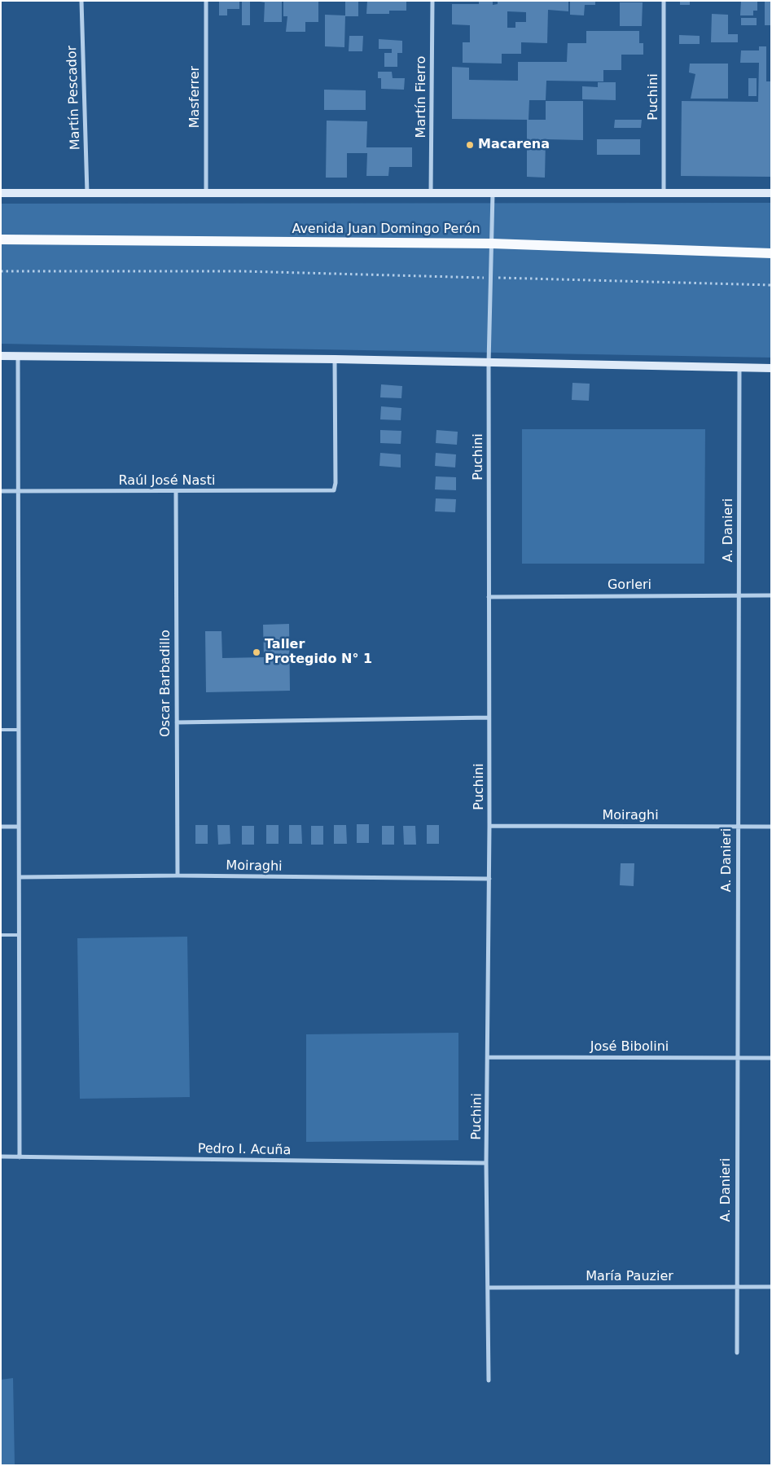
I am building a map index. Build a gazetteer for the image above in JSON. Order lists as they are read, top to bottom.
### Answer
{
  "streets": {
    "main road": ["Avenida Juan Domingo Perón"],
    "street": [
      "Masferrer",
      "Martín Fierro",
      "Puchini",
      "Martín Pescador",
      "Raúl José Nasti",
      "A. Danieri",
      "Gorleri",
      "Oscar Barbadillo",
      "Moiraghi",
      "José Bibolini",
      "Pedro I. Acuña",
      "María Pauzier"
    ]
  },
  "crossings": [
    ["Puchini", "Avenida Juan Domingo Perón"],
    ["Puchini", "Gorleri"],
    ["Puchini", "Moiraghi"],
    ["Puchini", "José Bibolini"],
    ["Puchini", "Pedro I. Acuña"],
    ["Puchini", "María Pauzier"],
    ["Raúl José Nasti", "Oscar Barbadillo"],
    ["A. Danieri", "Gorleri"],
    ["A. Danieri", "Moiraghi"],
    ["A. Danieri", "José Bibolini"],
    ["A. Danieri", "María Pauzier"],
    ["Oscar Barbadillo", "Moiraghi"]
  ],
  "places": ["Macarena", "Taller Protegido N° 1"]
}
